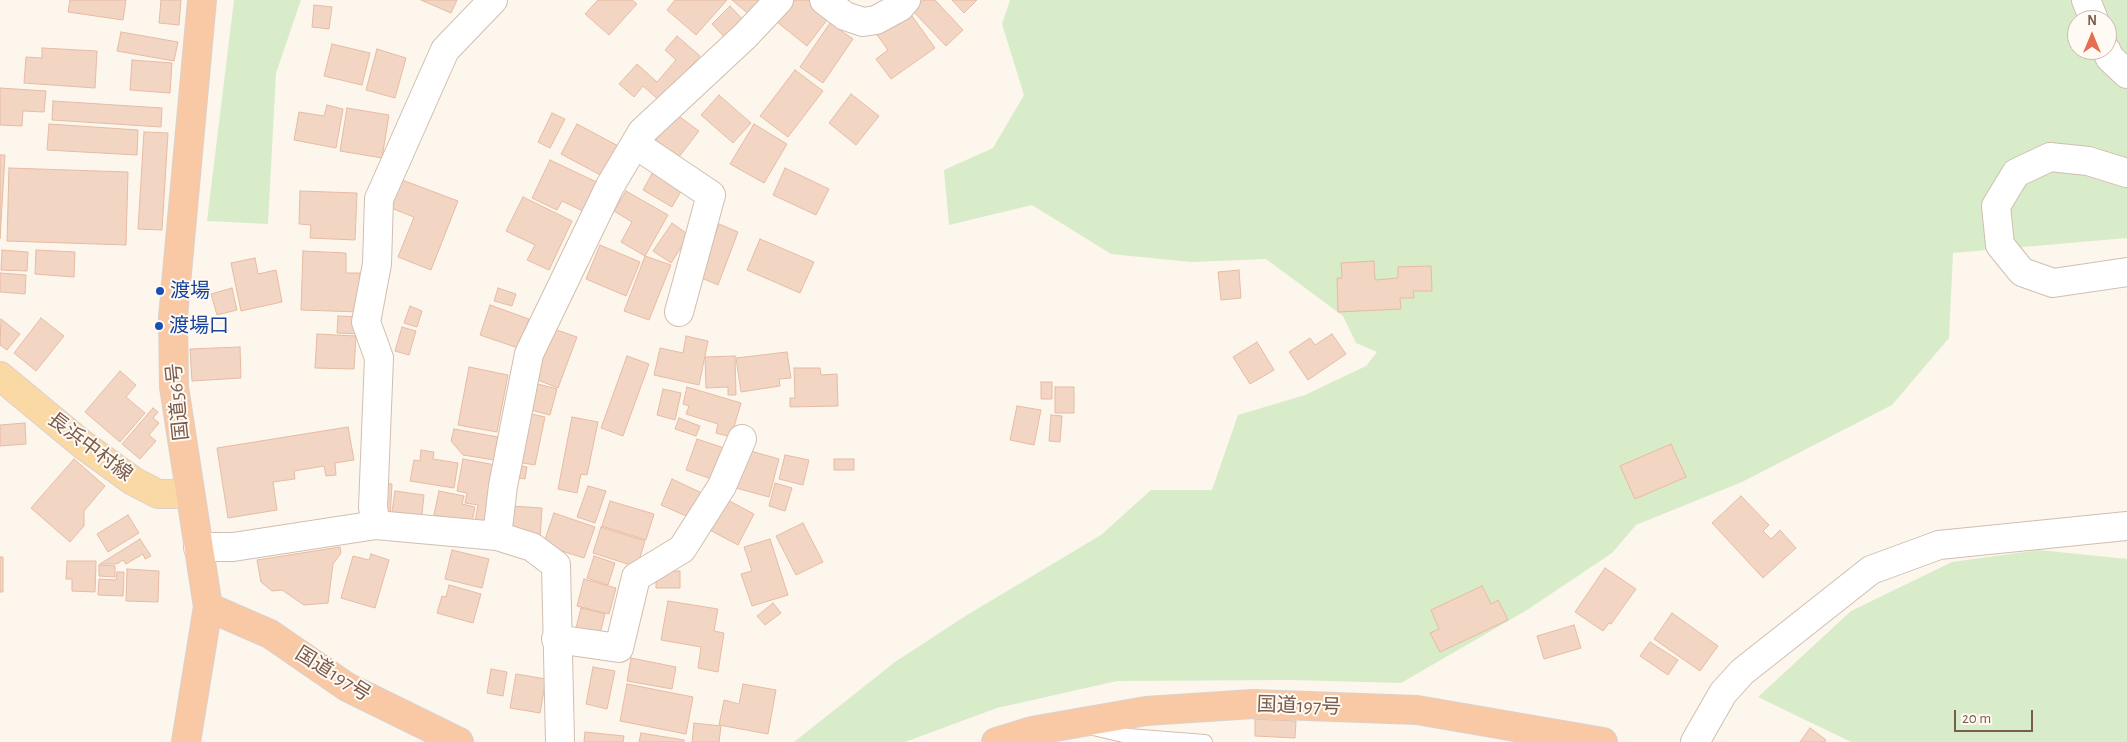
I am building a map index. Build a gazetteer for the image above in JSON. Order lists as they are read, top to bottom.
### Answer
{
  "streets": {
    "highway": ["国道56号", "国道197号"],
    "main road": ["長浜中村線"]
  },
  "crossings": [
    ["国道56号", "長浜中村線"],
    ["国道56号", "国道197号"]
  ],
  "places": ["渡場", "渡場口"],
  "scale_bar": "20 m",
  "north": "top"
}
